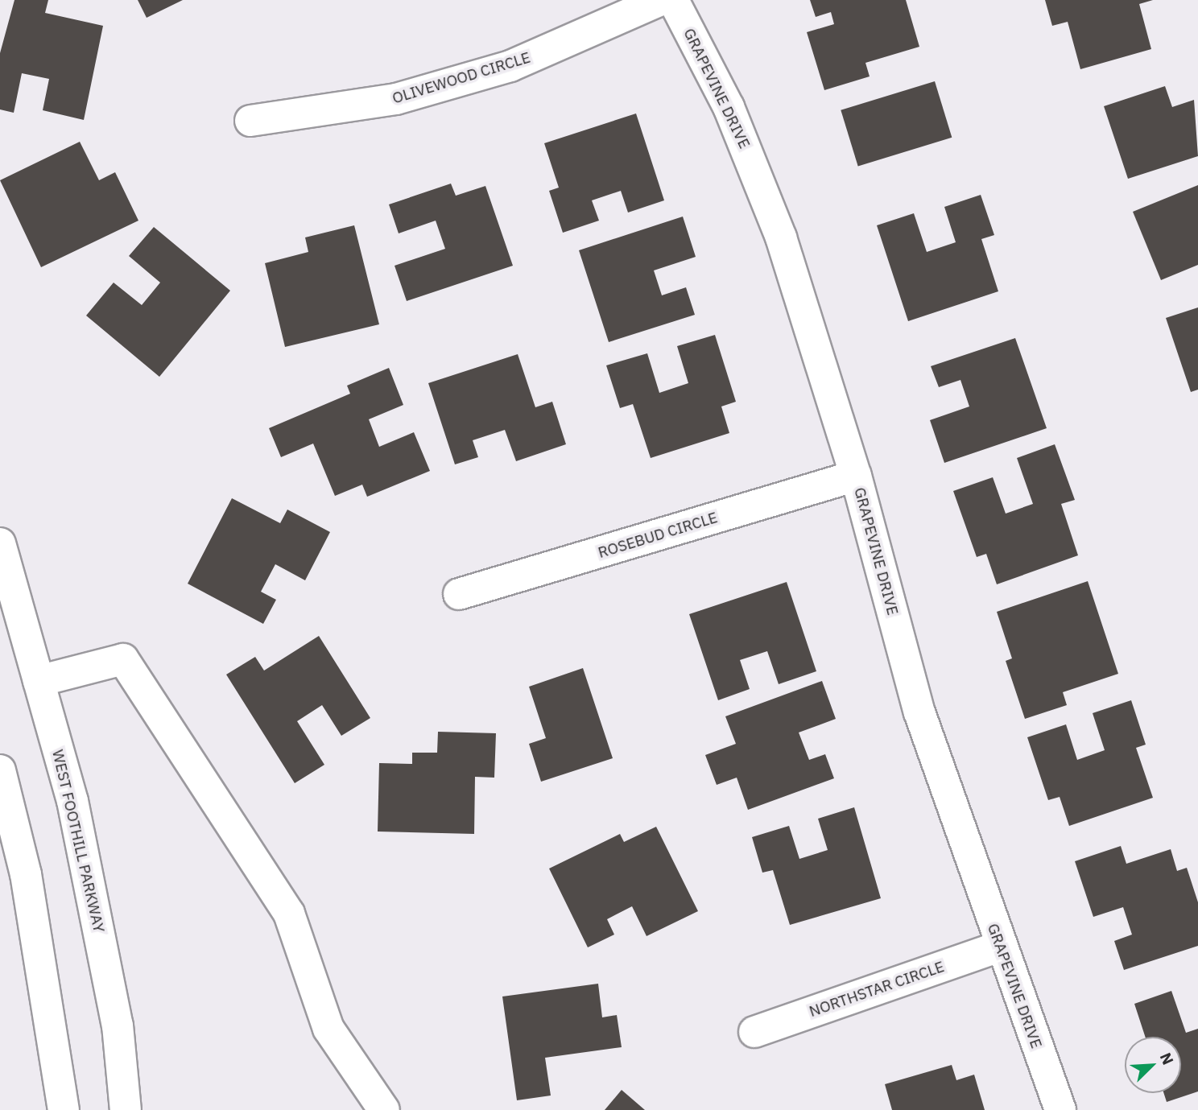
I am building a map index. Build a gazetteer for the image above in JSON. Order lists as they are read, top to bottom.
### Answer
{
  "streets": {
    "street": [
      "OLIVEWOOD CIRCLE",
      "GRAPEVINE DRIVE",
      "ROSEBUD CIRCLE",
      "WEST FOOTHILL PARKWAY",
      "NORTHSTAR CIRCLE"
    ]
  },
  "crossings": [
    ["GRAPEVINE DRIVE", "ROSEBUD CIRCLE"],
    ["GRAPEVINE DRIVE", "NORTHSTAR CIRCLE"]
  ],
  "north": "top right"
}
